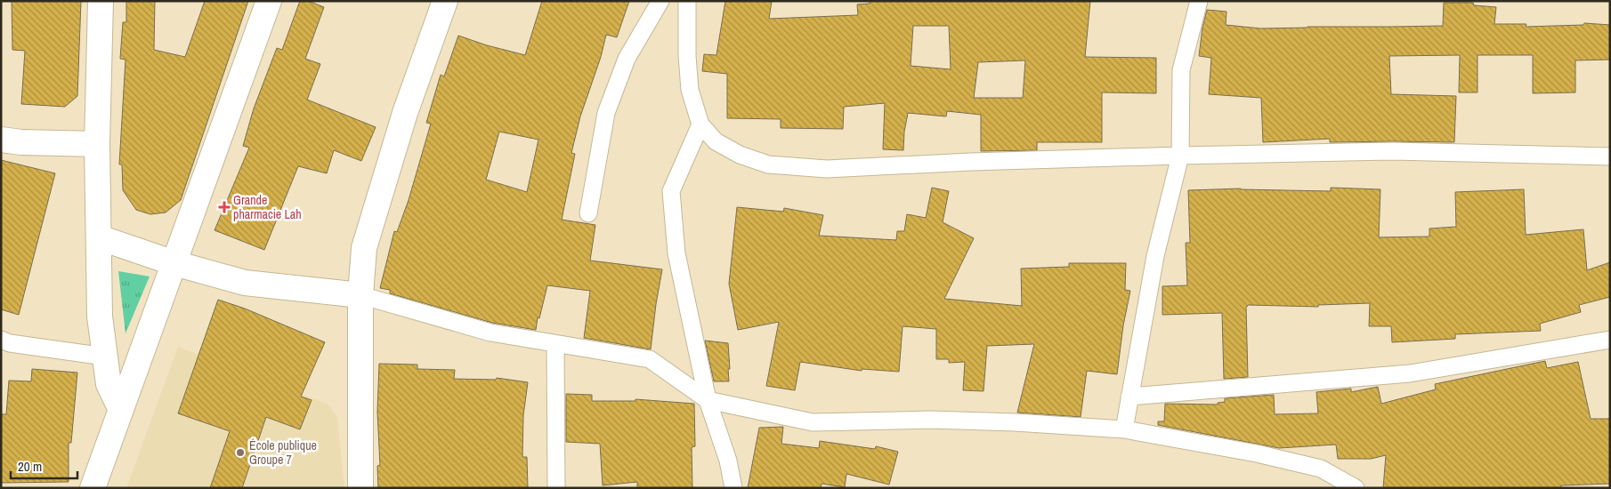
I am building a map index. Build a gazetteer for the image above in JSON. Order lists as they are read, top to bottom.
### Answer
{
  "places": {
    "health": ["Grande pharmacie Lah"],
    "other": ["École publique Groupe 7"]
  },
  "scale_bar": "20 m"
}
